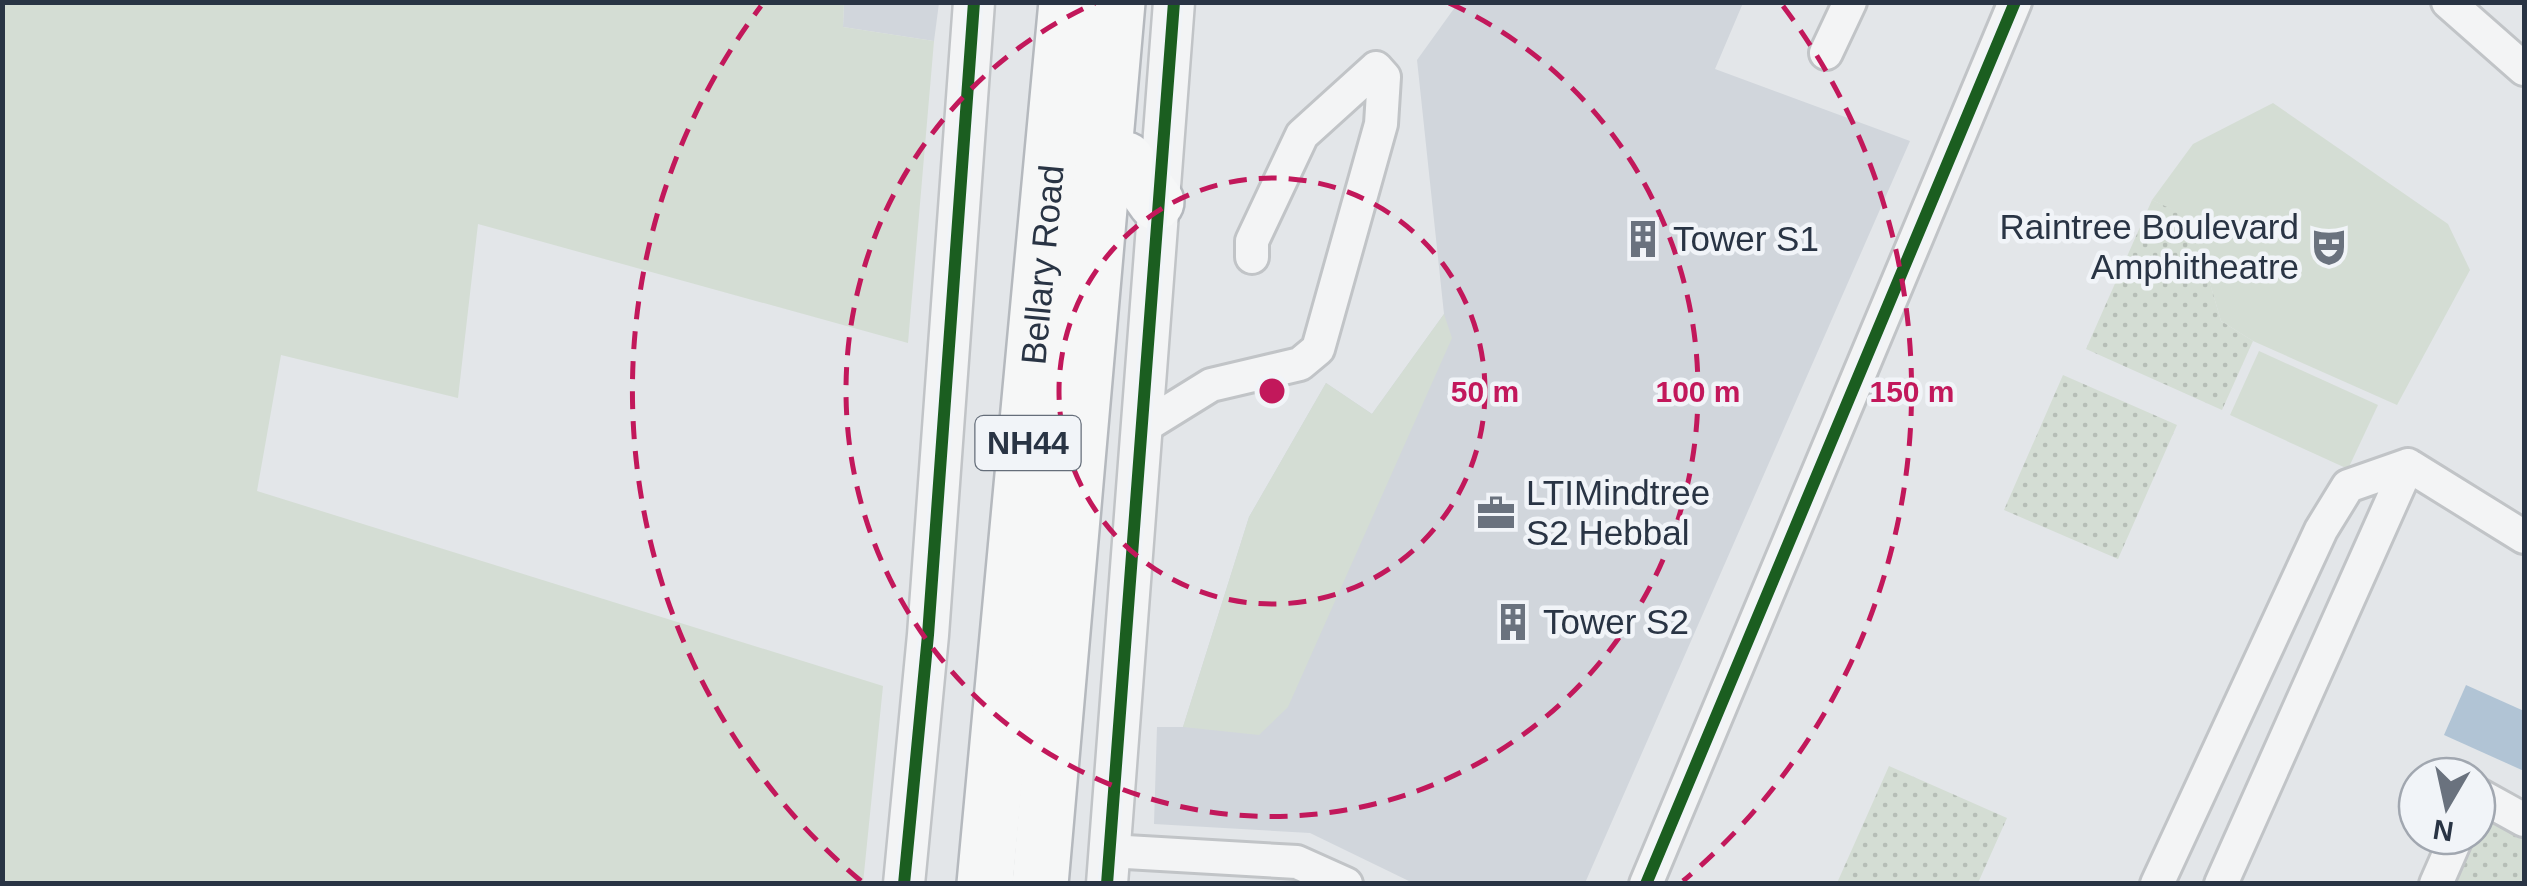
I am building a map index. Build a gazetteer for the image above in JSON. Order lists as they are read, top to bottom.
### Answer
{
  "streets": {
    "highway": ["Bellary Road", "NH44"]
  },
  "places": {
    "building": ["Tower S1", "Tower S2"],
    "theatre": ["Raintree Boulevard Amphitheatre"],
    "office": ["LTIMindtree S2 Hebbal"]
  },
  "north": "bottom",
  "rings": ["50 m", "100 m", "150 m"]
}
